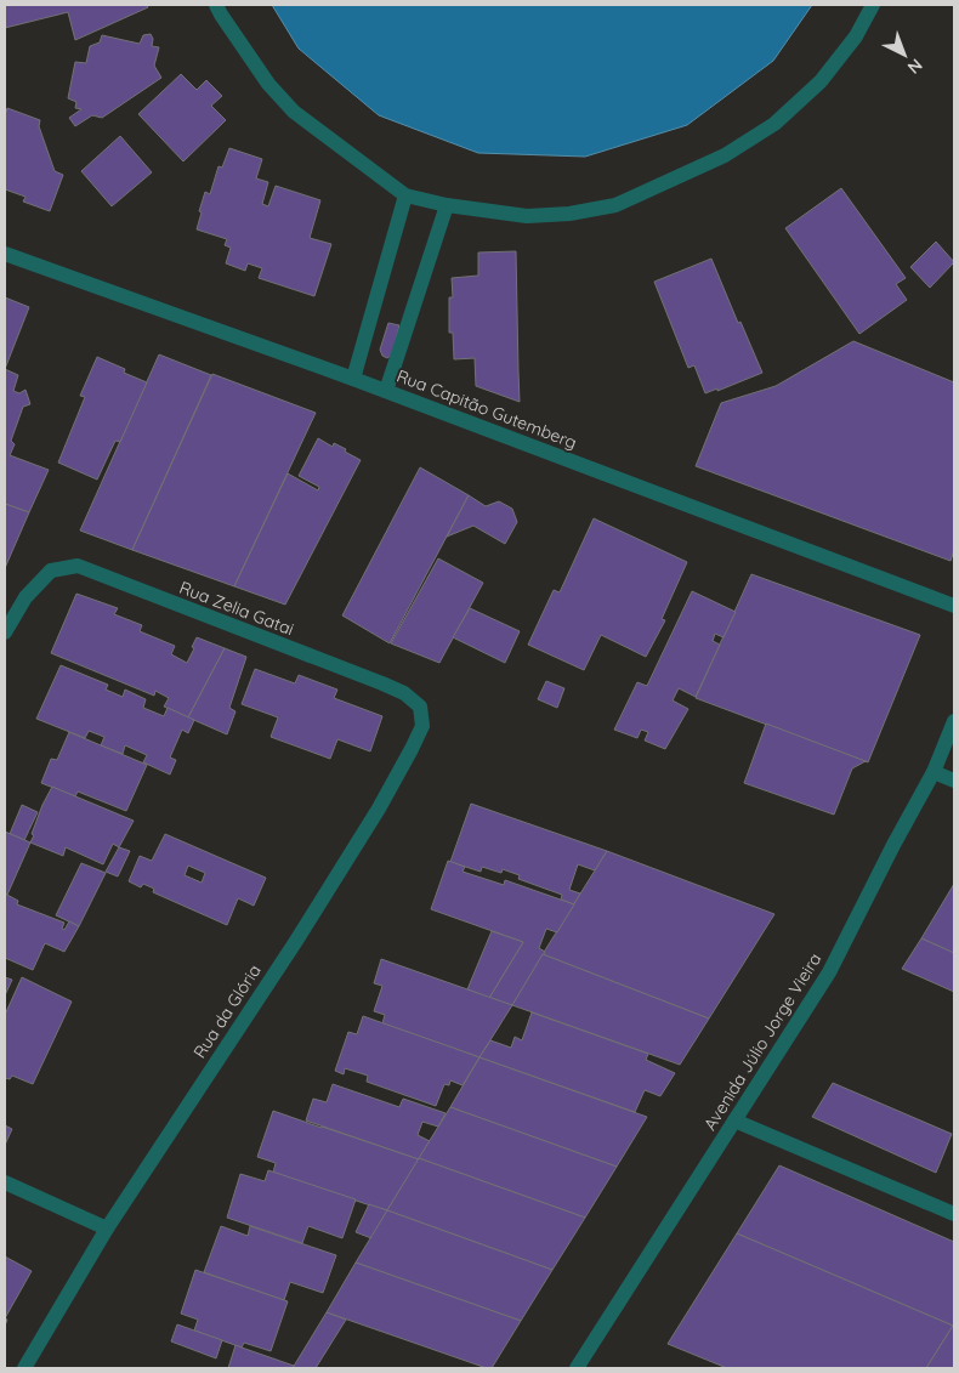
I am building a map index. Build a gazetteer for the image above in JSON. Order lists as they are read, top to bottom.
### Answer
{
  "streets": {
    "street": [
      "Rua Capitão Gutemberg",
      "Rua Zelia Gatai",
      "Rua da Glória",
      "Avenida Júlio Jorge Vieira"
    ]
  },
  "crossings": [
    ["Rua Zelia Gatai", "Rua da Glória"]
  ],
  "north": "bottom right"
}
